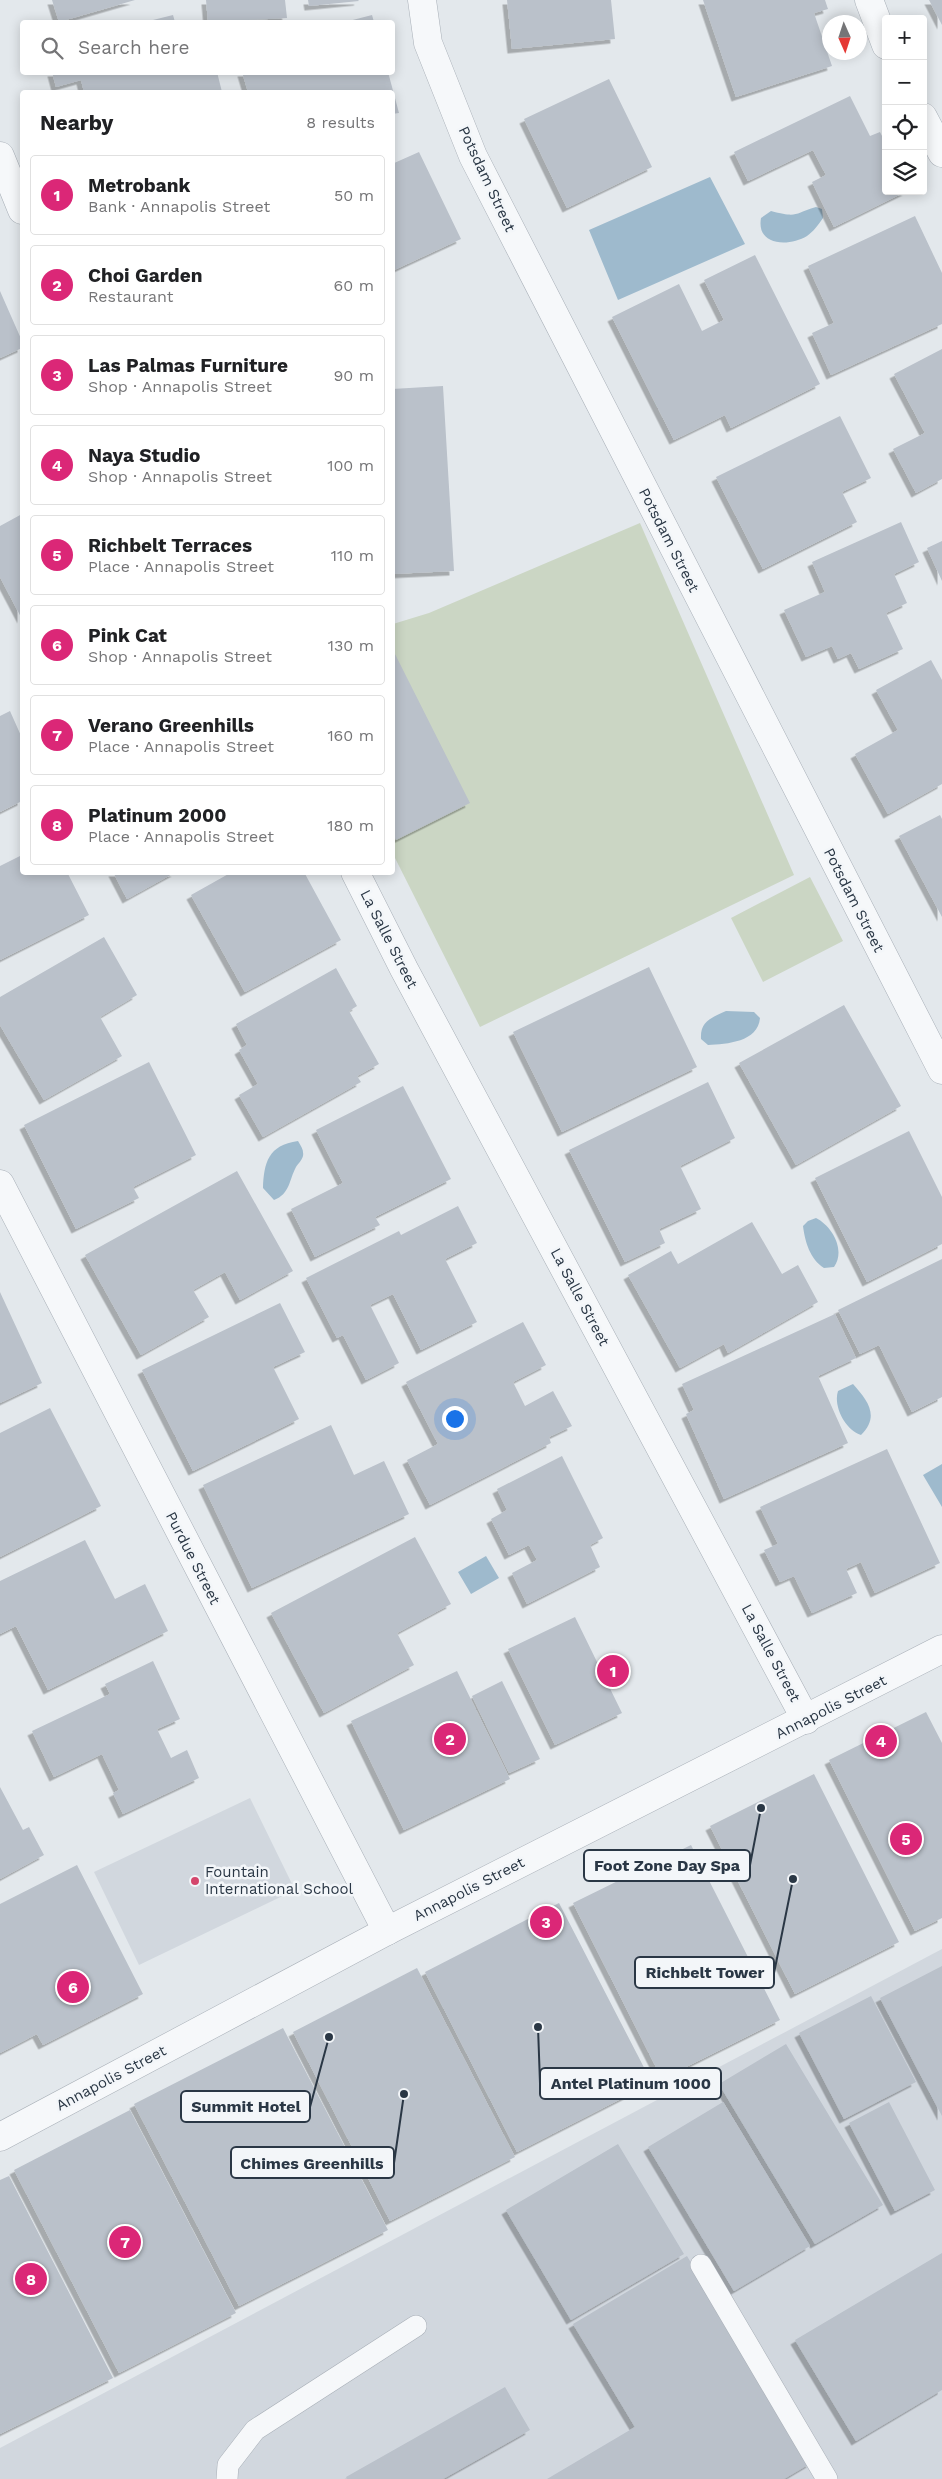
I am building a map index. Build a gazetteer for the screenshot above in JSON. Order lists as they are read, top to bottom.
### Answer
{
  "streets": {
    "street": [
      "Potsdam Street",
      "La Salle Street",
      "Purdue Street",
      "Annapolis Street"
    ]
  },
  "crossings": [
    ["La Salle Street", "Annapolis Street"],
    ["Purdue Street", "Annapolis Street"]
  ],
  "places": [
    "Foot Zone Day Spa",
    "Richbelt Tower",
    "Fountain International School",
    "Antel Platinum 1000",
    "Summit Hotel",
    "Chimes Greenhills"
  ],
  "north": "bottom",
  "page": {
    "map_buttons": ["+", "−"],
    "search": "Search here",
    "heading": ["Nearby", "8 results"],
    "list": [
      {
        "mark": "1",
        "name": "Metrobank",
        "note": "Bank · Annapolis Street",
        "value": "50 m"
      },
      {
        "mark": "2",
        "name": "Choi Garden",
        "note": "Restaurant",
        "value": "60 m"
      },
      {
        "mark": "3",
        "name": "Las Palmas Furniture",
        "note": "Shop · Annapolis Street",
        "value": "90 m"
      },
      {
        "mark": "4",
        "name": "Naya Studio",
        "note": "Shop · Annapolis Street",
        "value": "100 m"
      },
      {
        "mark": "5",
        "name": "Richbelt Terraces",
        "note": "Place · Annapolis Street",
        "value": "110 m"
      },
      {
        "mark": "6",
        "name": "Pink Cat",
        "note": "Shop · Annapolis Street",
        "value": "130 m"
      },
      {
        "mark": "7",
        "name": "Verano Greenhills",
        "note": "Place · Annapolis Street",
        "value": "160 m"
      },
      {
        "mark": "8",
        "name": "Platinum 2000",
        "note": "Place · Annapolis Street",
        "value": "180 m"
      }
    ],
    "pins": [
      "1",
      "2",
      "4",
      "5",
      "3",
      "6",
      "7",
      "8"
    ]
  }
}
